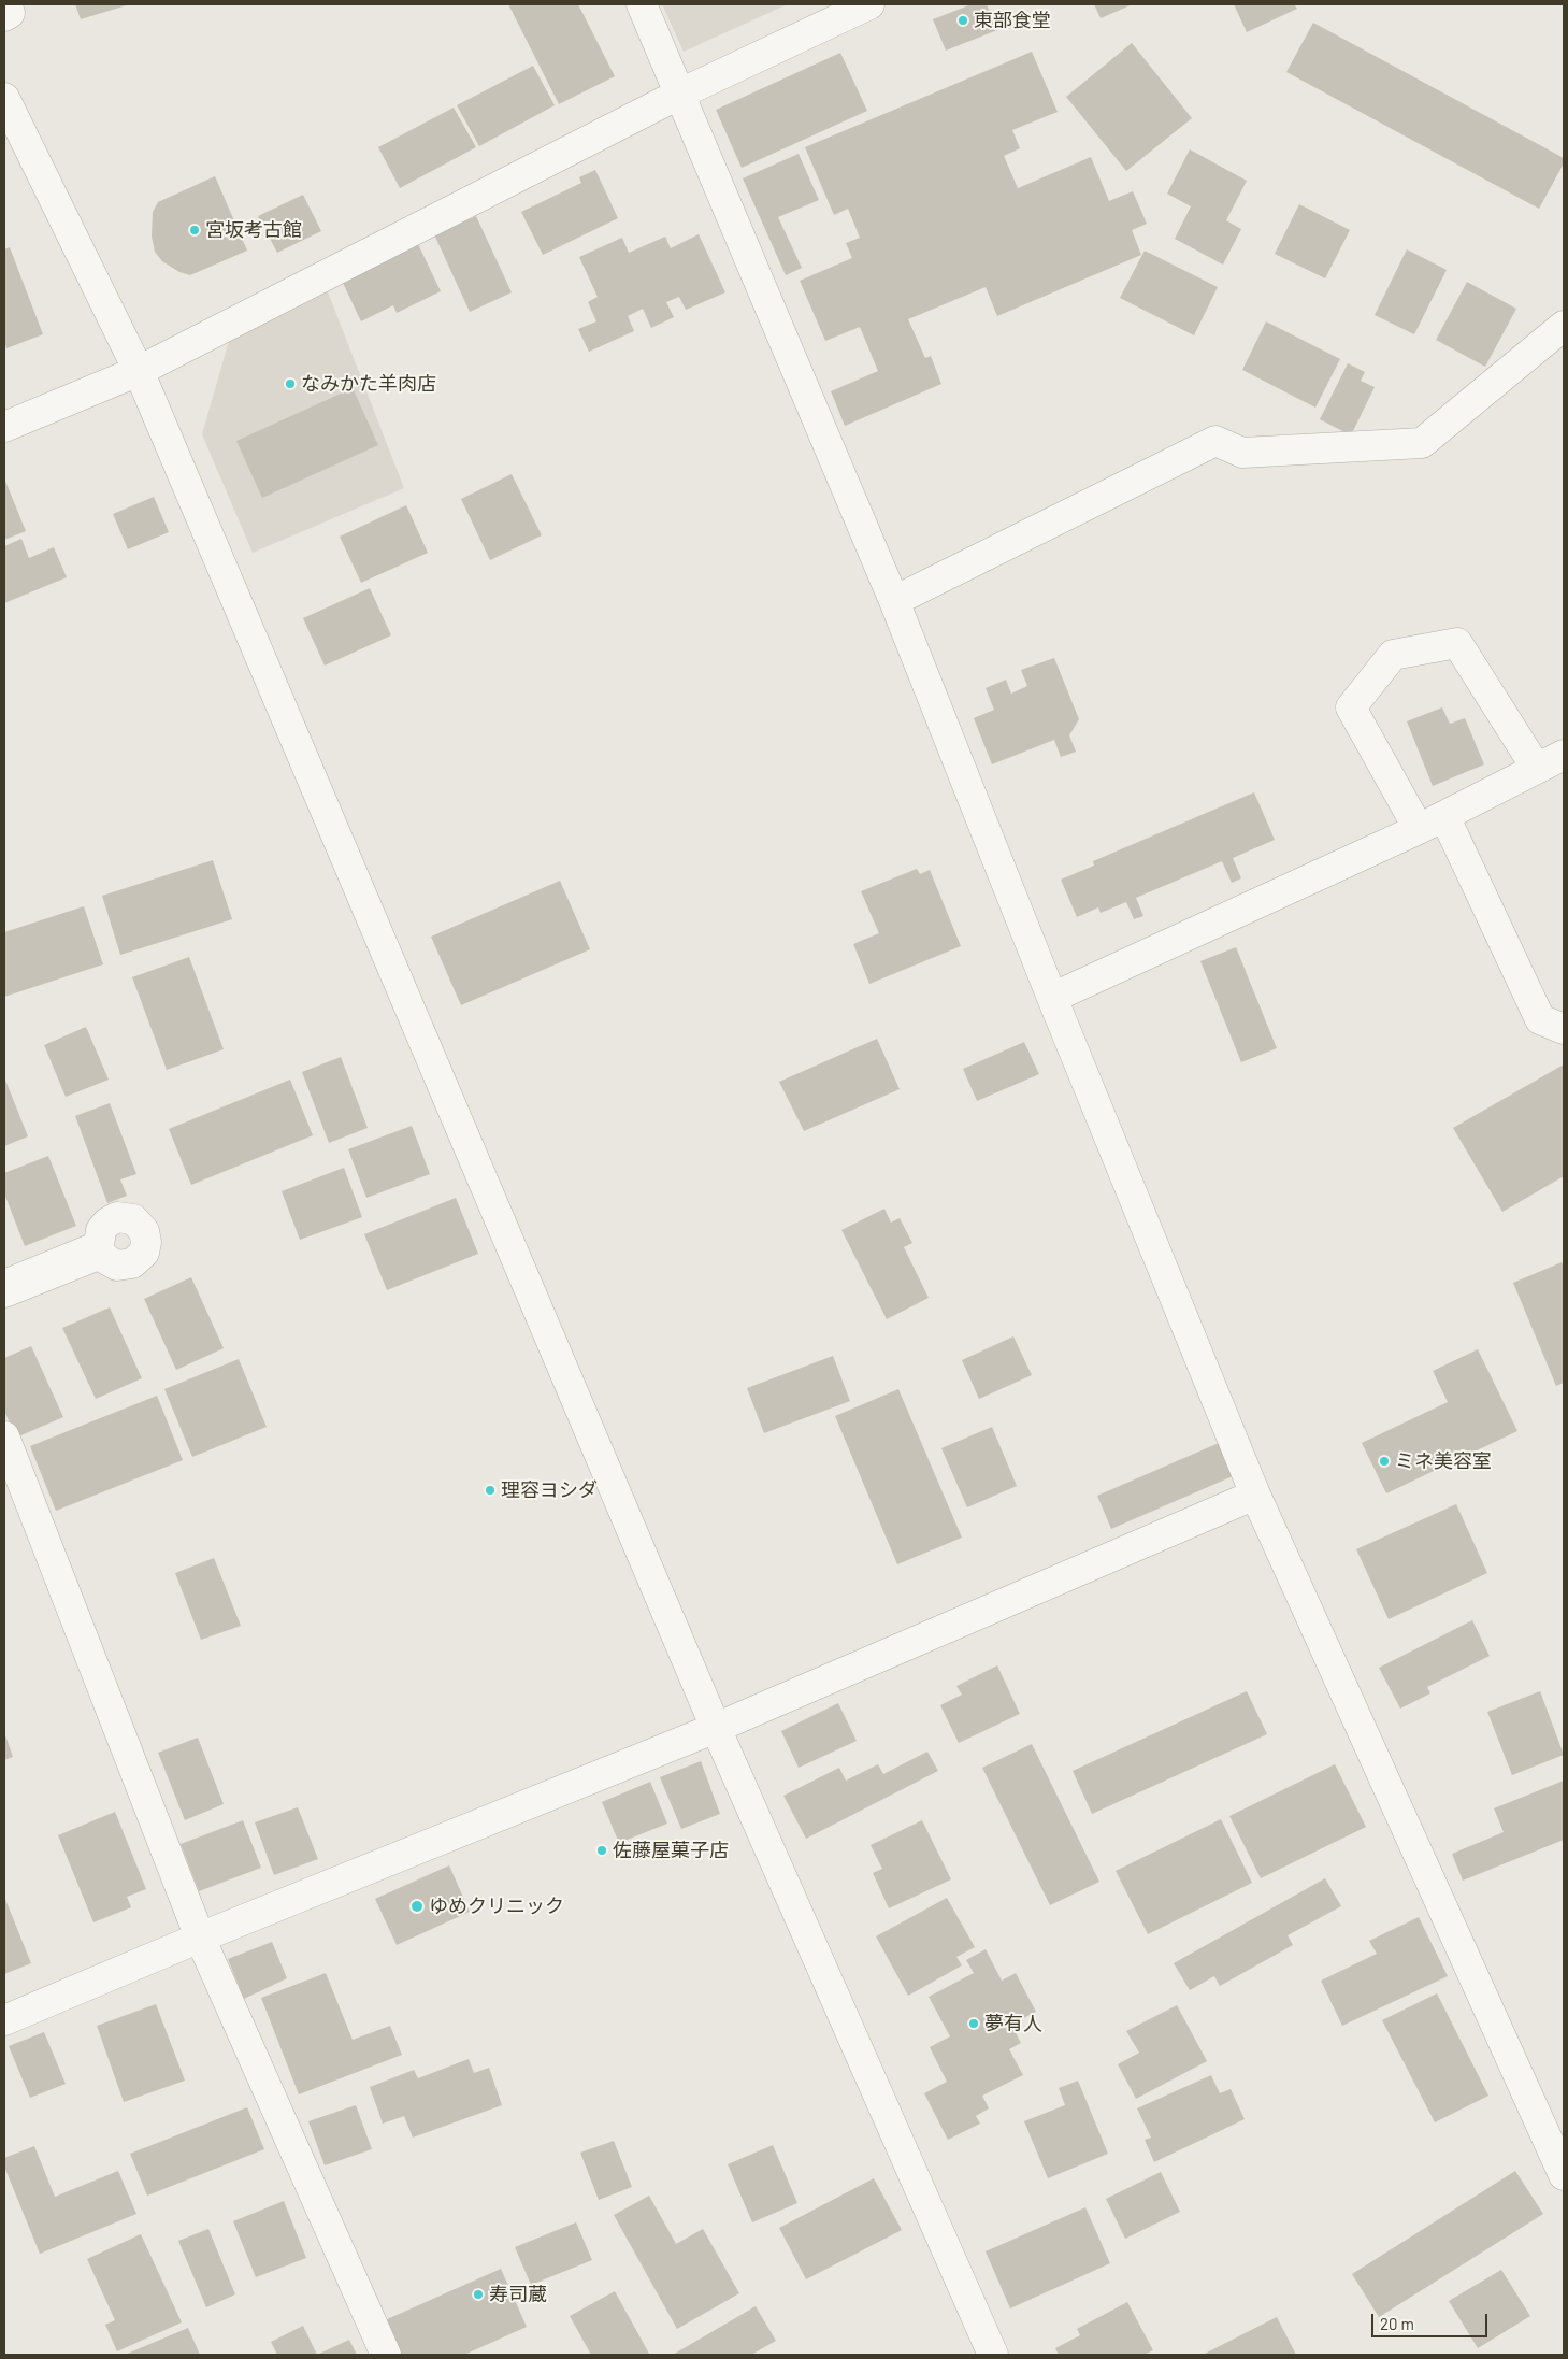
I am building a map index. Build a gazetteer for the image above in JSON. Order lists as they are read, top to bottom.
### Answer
{
  "places": [
    "東部食堂",
    "宮坂考古館",
    "なみかた羊肉店",
    "ミネ美容室",
    "理容ヨシダ",
    "佐藤屋菓子店",
    "ゆめクリニック",
    "夢有人",
    "寿司蔵"
  ],
  "scale_bar": "20 m"
}
